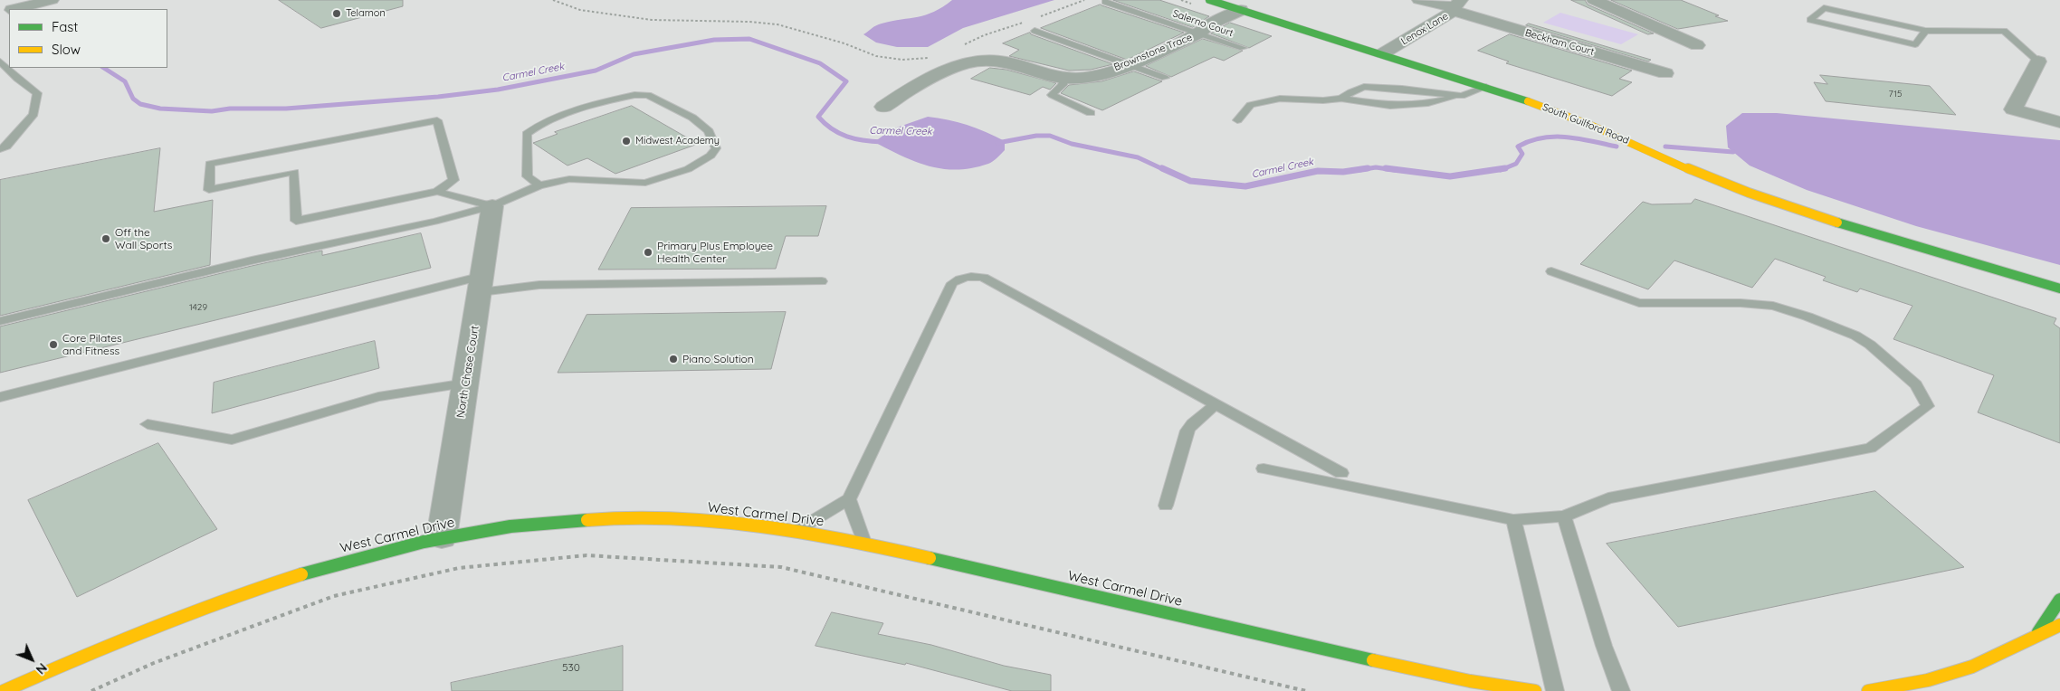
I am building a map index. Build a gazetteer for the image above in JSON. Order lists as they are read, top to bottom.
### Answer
{
  "streets": {
    "street": [
      "Lenox Lane",
      "Beckham Court",
      "Brownstone Trace",
      "South Guilford Road",
      "North Chase Court",
      "West Carmel Drive"
    ],
    "lane": ["Salerno Court"]
  },
  "crossings": [
    ["Salerno Court", "Brownstone Trace"],
    ["Lenox Lane", "Beckham Court"],
    ["Lenox Lane", "South Guilford Road"],
    ["Brownstone Trace", "South Guilford Road"],
    ["North Chase Court", "West Carmel Drive"]
  ],
  "water": ["Carmel Creek"],
  "places": [
    "Telamon",
    "Midwest Academy",
    "Off the Wall Sports",
    "Primary Plus Employee Health Center",
    "Core Pilates and Fitness",
    "Piano Solution"
  ],
  "house_numbers": ["715", "1429", "530"],
  "legend": ["Fast", "Slow"],
  "north": "bottom right"
}
